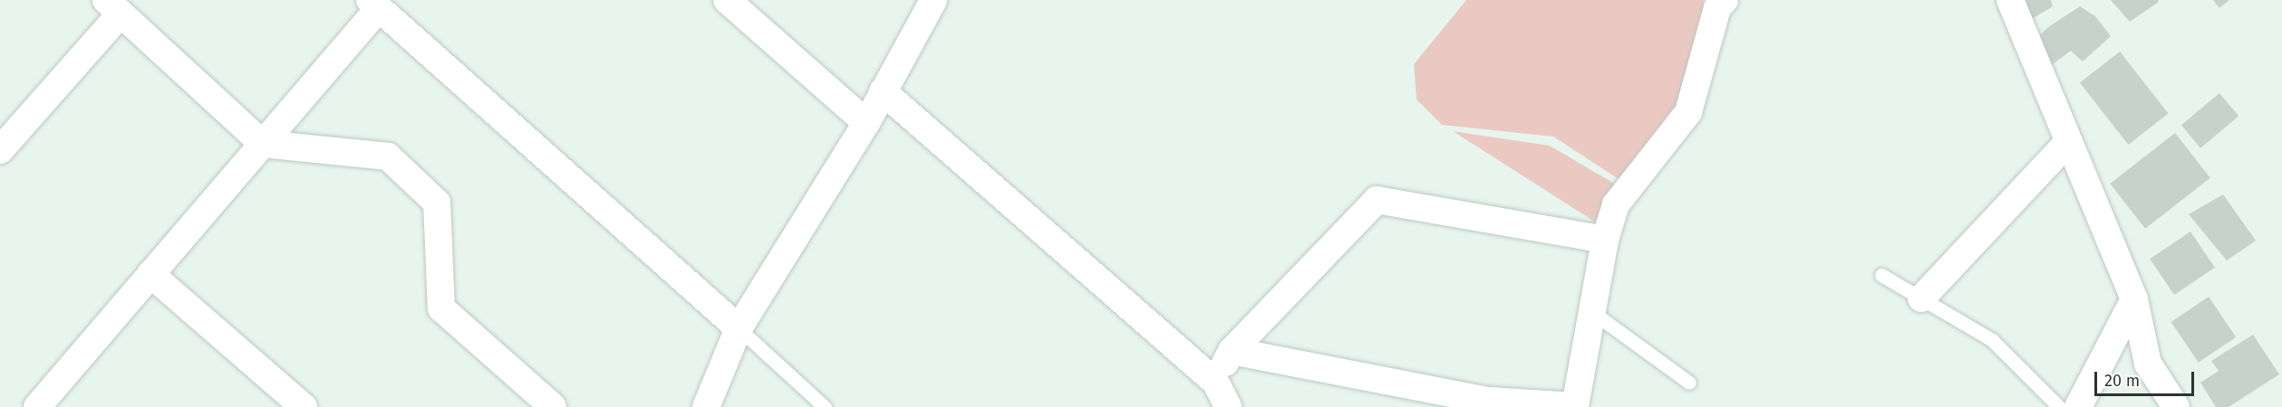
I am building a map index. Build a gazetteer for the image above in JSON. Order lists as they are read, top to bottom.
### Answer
{
  "scale_bar": "20 m"
}
